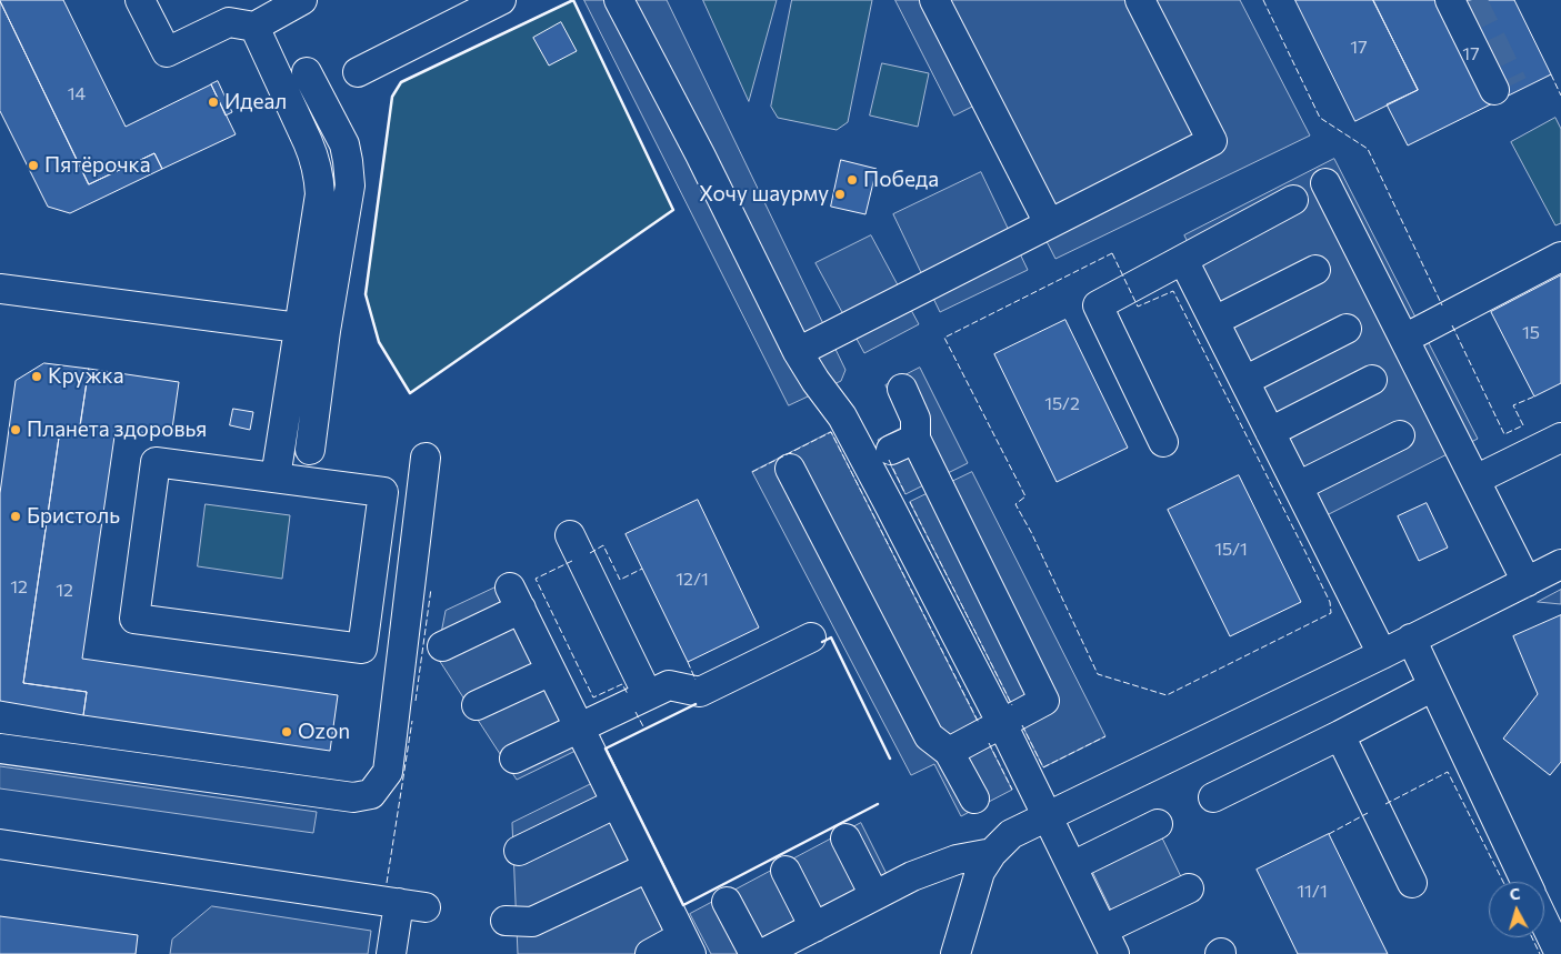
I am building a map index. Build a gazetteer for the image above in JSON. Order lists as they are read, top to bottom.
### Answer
{
  "places": [
    "Идеал",
    "Пятёрочка",
    "Победа",
    "Хочу шаурму",
    "Кружка",
    "Планета здоровья",
    "Бристоль",
    "Ozon"
  ],
  "house_numbers": [
    "17",
    "17",
    "14",
    "15",
    "15/2",
    "15/1",
    "12/1",
    "12",
    "12",
    "11/1"
  ],
  "north": "top"
}
